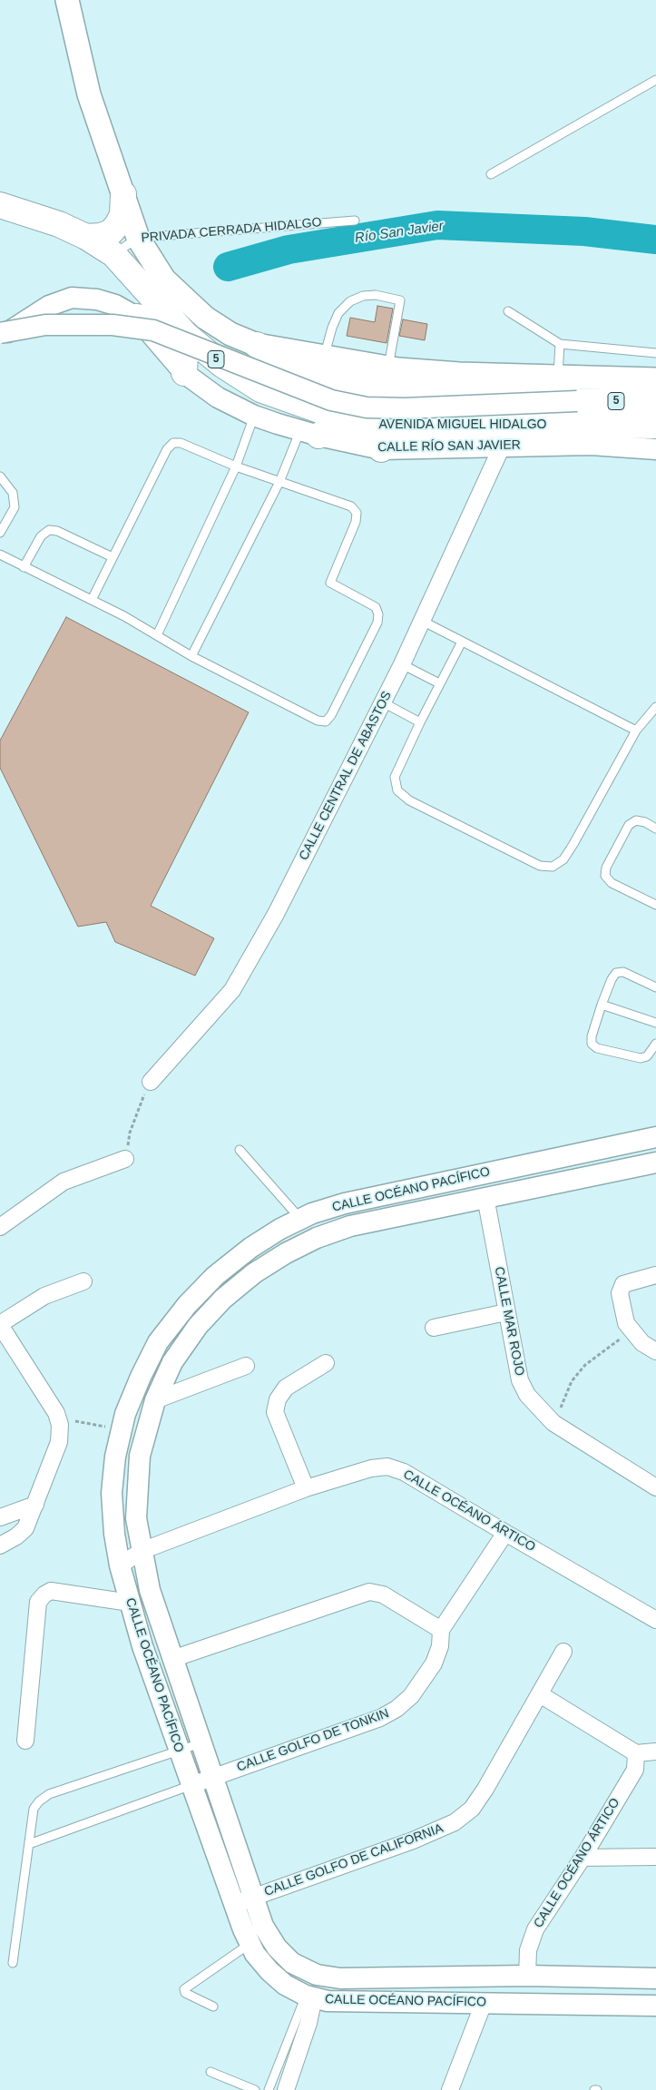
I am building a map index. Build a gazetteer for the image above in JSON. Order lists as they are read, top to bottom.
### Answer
{
  "streets": {
    "main road": ["5", "AVENIDA MIGUEL HIDALGO"],
    "street": [
      "CALLE RÍO SAN JAVIER",
      "CALLE CENTRAL DE ABASTOS",
      "CALLE OCÉANO PACÍFICO",
      "CALLE MAR ROJO",
      "CALLE OCÉANO ÁRTICO",
      "CALLE GOLFO DE TONKIN",
      "CALLE GOLFO DE CALIFORNIA"
    ],
    "lane": ["PRIVADA CERRADA HIDALGO"]
  },
  "crossings": [
    ["PRIVADA CERRADA HIDALGO", "AVENIDA MIGUEL HIDALGO"],
    ["CALLE RÍO SAN JAVIER", "CALLE CENTRAL DE ABASTOS"],
    ["CALLE OCÉANO PACÍFICO", "CALLE MAR ROJO"],
    ["CALLE OCÉANO PACÍFICO", "CALLE OCÉANO ÁRTICO"],
    ["CALLE OCÉANO PACÍFICO", "CALLE GOLFO DE TONKIN"],
    ["CALLE OCÉANO PACÍFICO", "CALLE GOLFO DE CALIFORNIA"],
    ["CALLE OCÉANO ÁRTICO", "CALLE GOLFO DE TONKIN"]
  ],
  "water": ["Río San Javier"]
}
